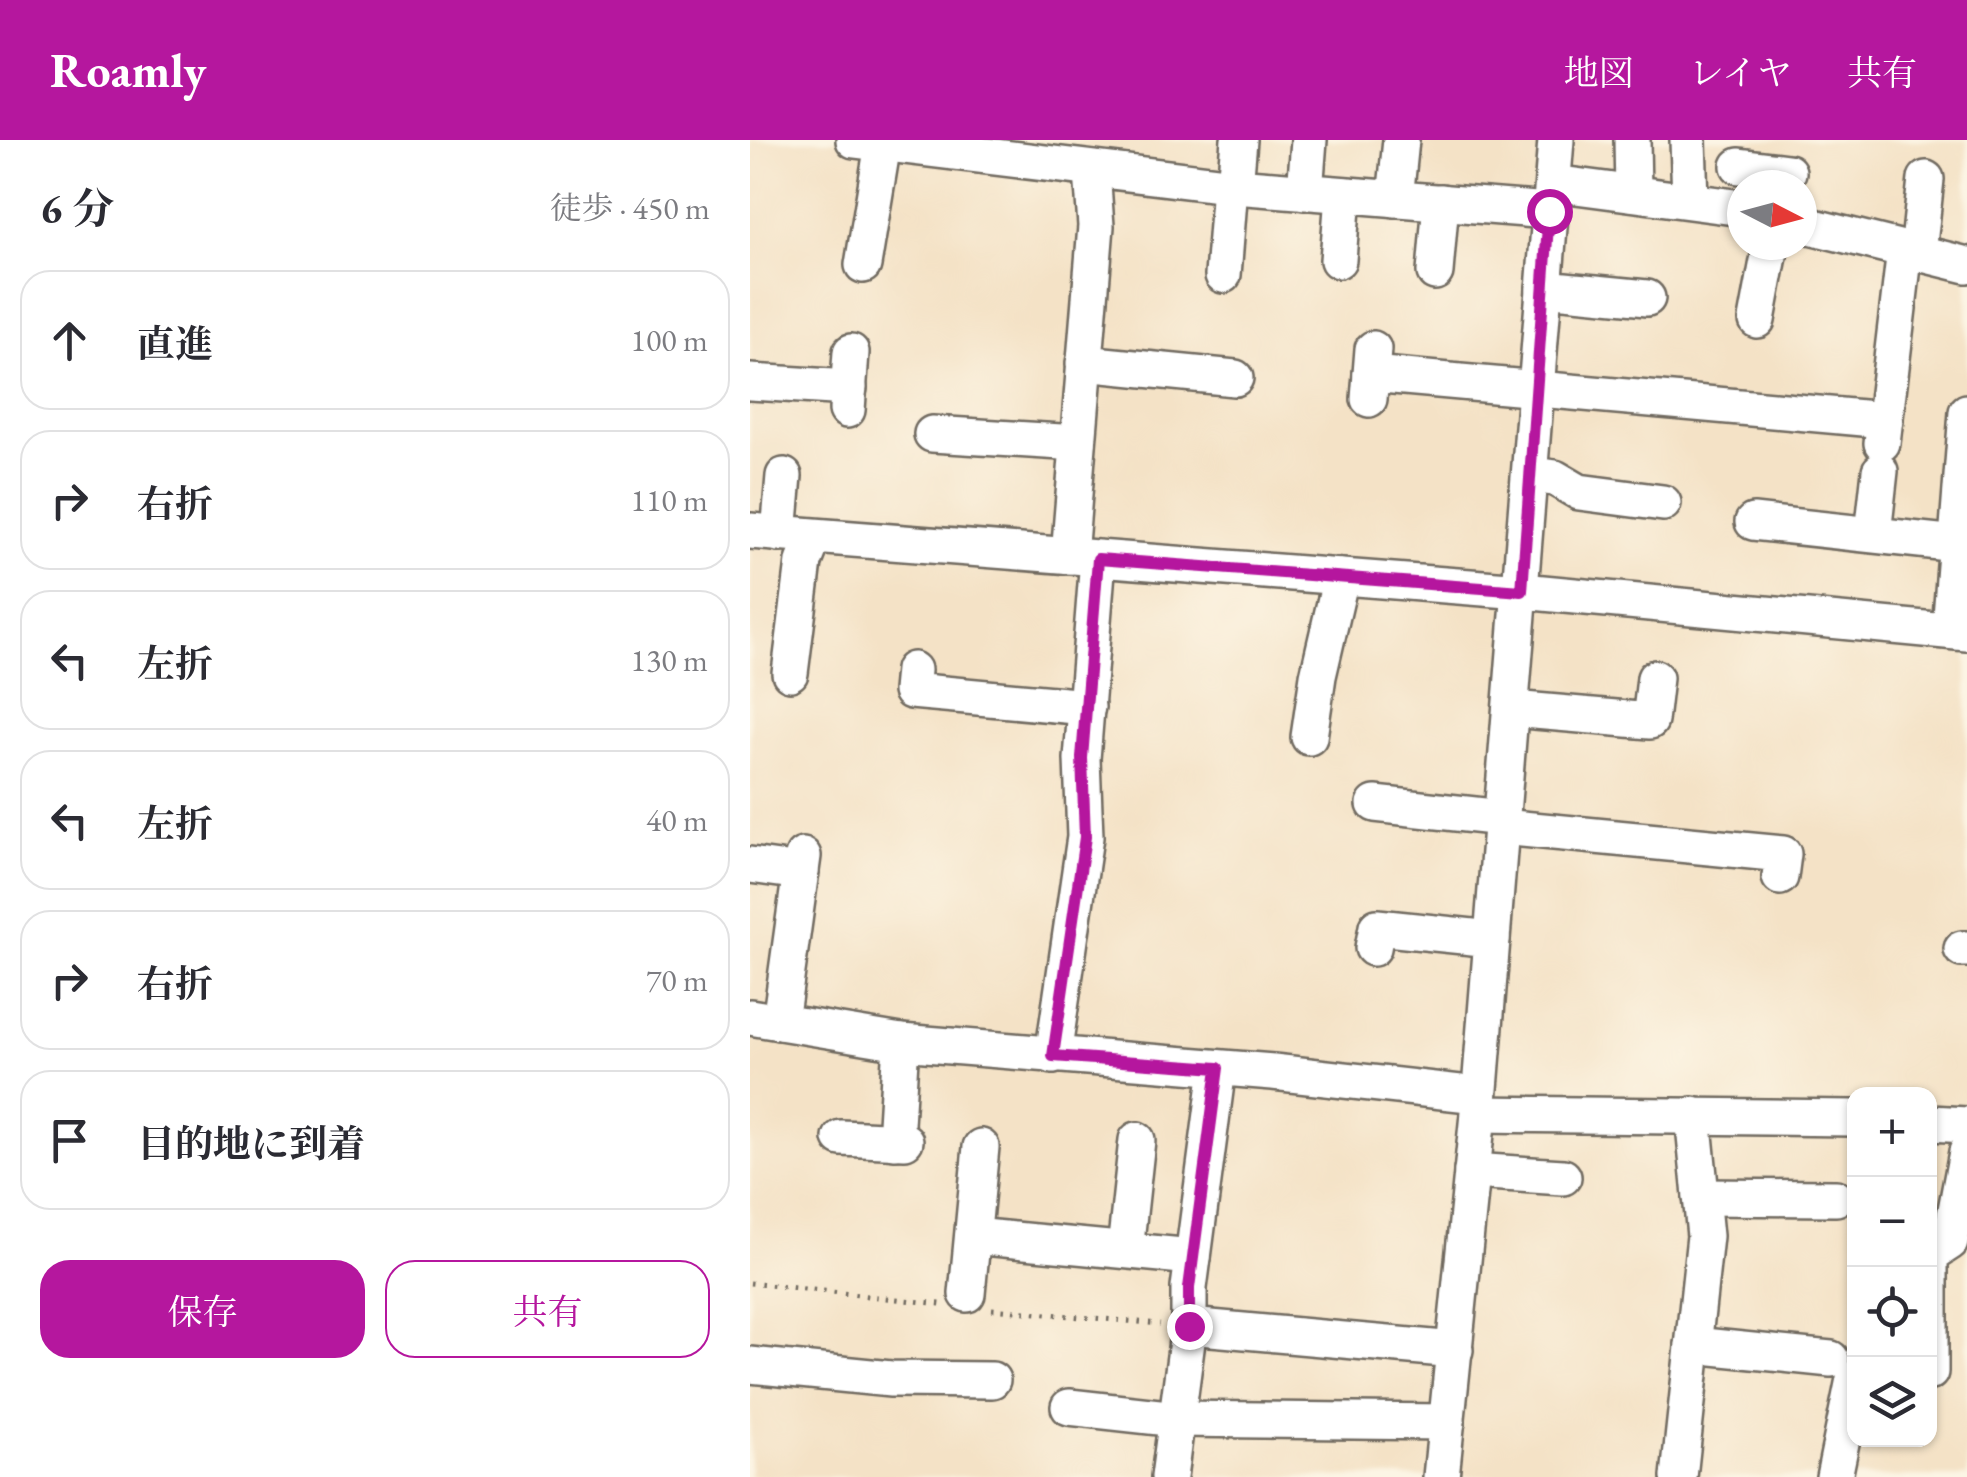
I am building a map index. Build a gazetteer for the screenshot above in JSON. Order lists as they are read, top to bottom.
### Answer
{
  "north": "right",
  "page": {
    "header": "Roamly",
    "nav": ["地図", "レイヤ", "共有"],
    "heading": ["6 分", "徒歩 · 450 m"],
    "list": [
      ["直進", "100 m"],
      ["右折", "110 m"],
      ["左折", "130 m"],
      ["左折", "40 m"],
      ["右折", "70 m"],
      "目的地に到着"
    ],
    "map_buttons": ["+", "−"],
    "buttons": ["保存", "共有"]
  }
}
